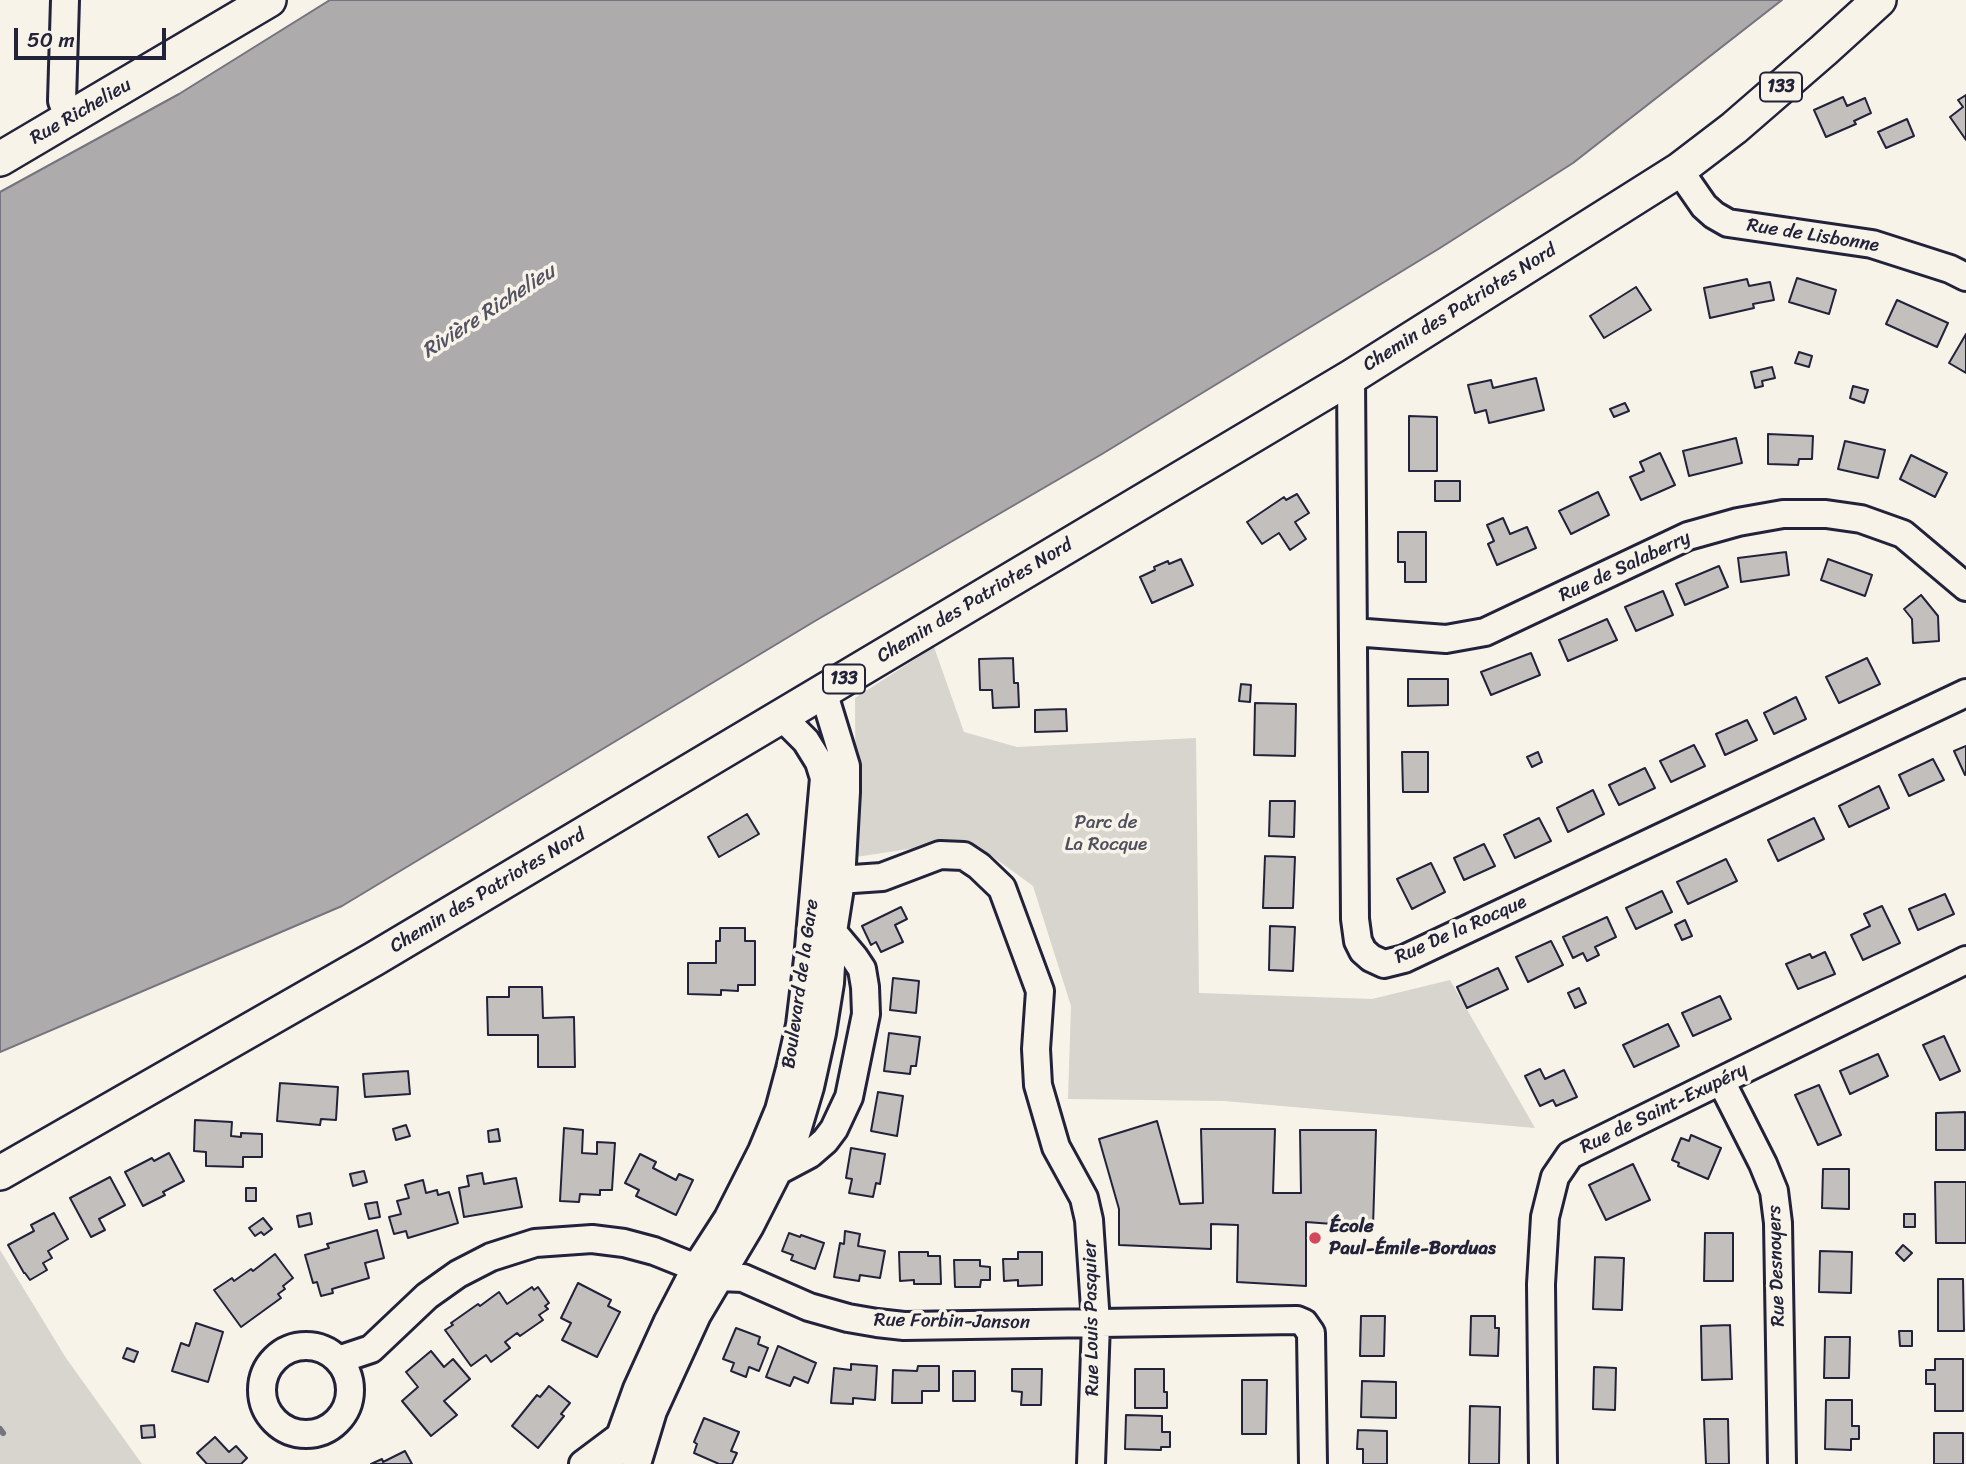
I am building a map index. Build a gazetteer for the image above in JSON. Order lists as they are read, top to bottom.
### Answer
{
  "streets": {
    "main road": ["133", "Rue Richelieu", "Chemin des Patriotes Nord"],
    "street": [
      "Rue de Lisbonne",
      "Rue de Salaberry",
      "Rue De la Rocque",
      "Boulevard de la Gare",
      "Rue de Saint-Exupéry",
      "Rue Desnoyers",
      "Rue Louis Pasquier",
      "Rue Forbin-Janson"
    ]
  },
  "crossings": [
    ["Rue de Lisbonne", "Chemin des Patriotes Nord"],
    ["Chemin des Patriotes Nord", "Rue De la Rocque"],
    ["Chemin des Patriotes Nord", "Boulevard de la Gare"],
    ["Rue de Salaberry", "Rue De la Rocque"],
    ["Boulevard de la Gare", "Rue Louis Pasquier"],
    ["Boulevard de la Gare", "Rue Forbin-Janson"],
    ["Rue de Saint-Exupéry", "Rue Desnoyers"],
    ["Rue Louis Pasquier", "Rue Forbin-Janson"]
  ],
  "water": ["Rivière Richelieu"],
  "parks": ["Parc de La Rocque"],
  "places": ["École Paul-Émile-Borduas"],
  "scale_bar": "50 m"
}
